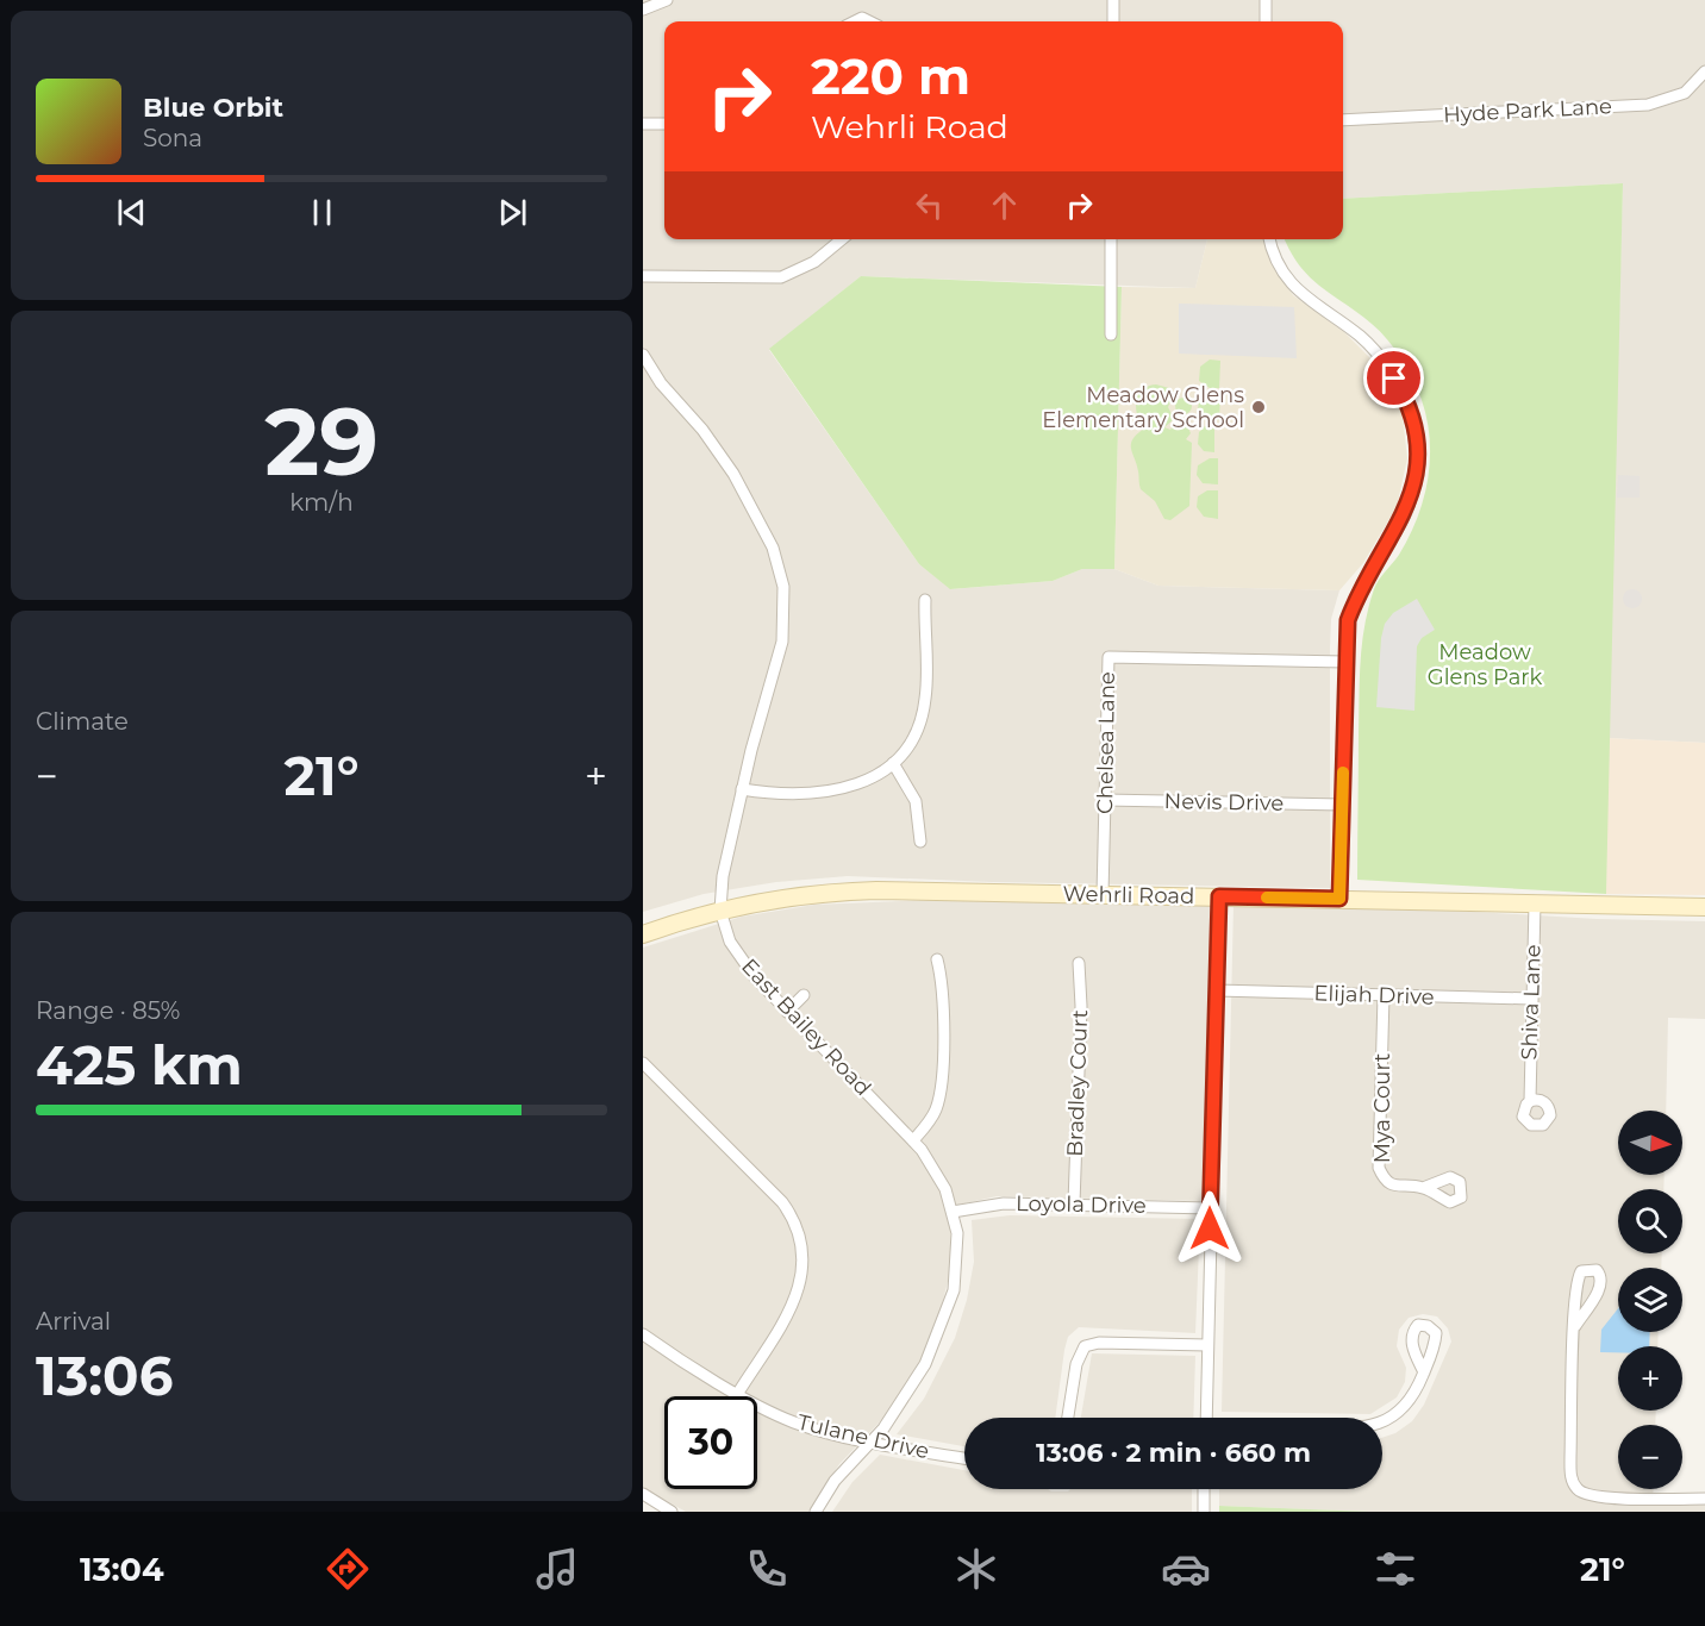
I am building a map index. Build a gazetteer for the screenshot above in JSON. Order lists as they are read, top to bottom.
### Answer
{
  "streets": {
    "street": [
      "Hyde Park Lane",
      "Chelsea Lane",
      "Nevis Drive",
      "Wehrli Road",
      "Elijah Drive",
      "Shiva Lane",
      "East Bailey Road",
      "Bradley Court",
      "Mya Court",
      "Loyola Drive",
      "Tulane Drive"
    ]
  },
  "crossings": [
    ["Chelsea Lane", "Nevis Drive"],
    ["Chelsea Lane", "Wehrli Road"],
    ["Wehrli Road", "Shiva Lane"],
    ["Wehrli Road", "East Bailey Road"],
    ["Elijah Drive", "Shiva Lane"],
    ["Elijah Drive", "Mya Court"],
    ["East Bailey Road", "Loyola Drive"],
    ["East Bailey Road", "Tulane Drive"],
    ["Bradley Court", "Loyola Drive"]
  ],
  "parks": ["Meadow Glens Park"],
  "places": ["Meadow Glens Elementary School"],
  "north": "right",
  "page": {
    "turn": ["220 m", "Wehrli Road"],
    "song": ["Blue Orbit", "Sona"],
    "tile": [
      ["29", "km/h"],
      "Climate",
      ["Range · 85%", "425 km"],
      ["Arrival", "13:06"]
    ],
    "heat": ["−", "21°", "+"],
    "map_buttons": ["+", "−"],
    "limit": "30",
    "trip": "13:06 · 2 min · 660 m",
    "tabs": ["13:04", "21°"]
  }
}
